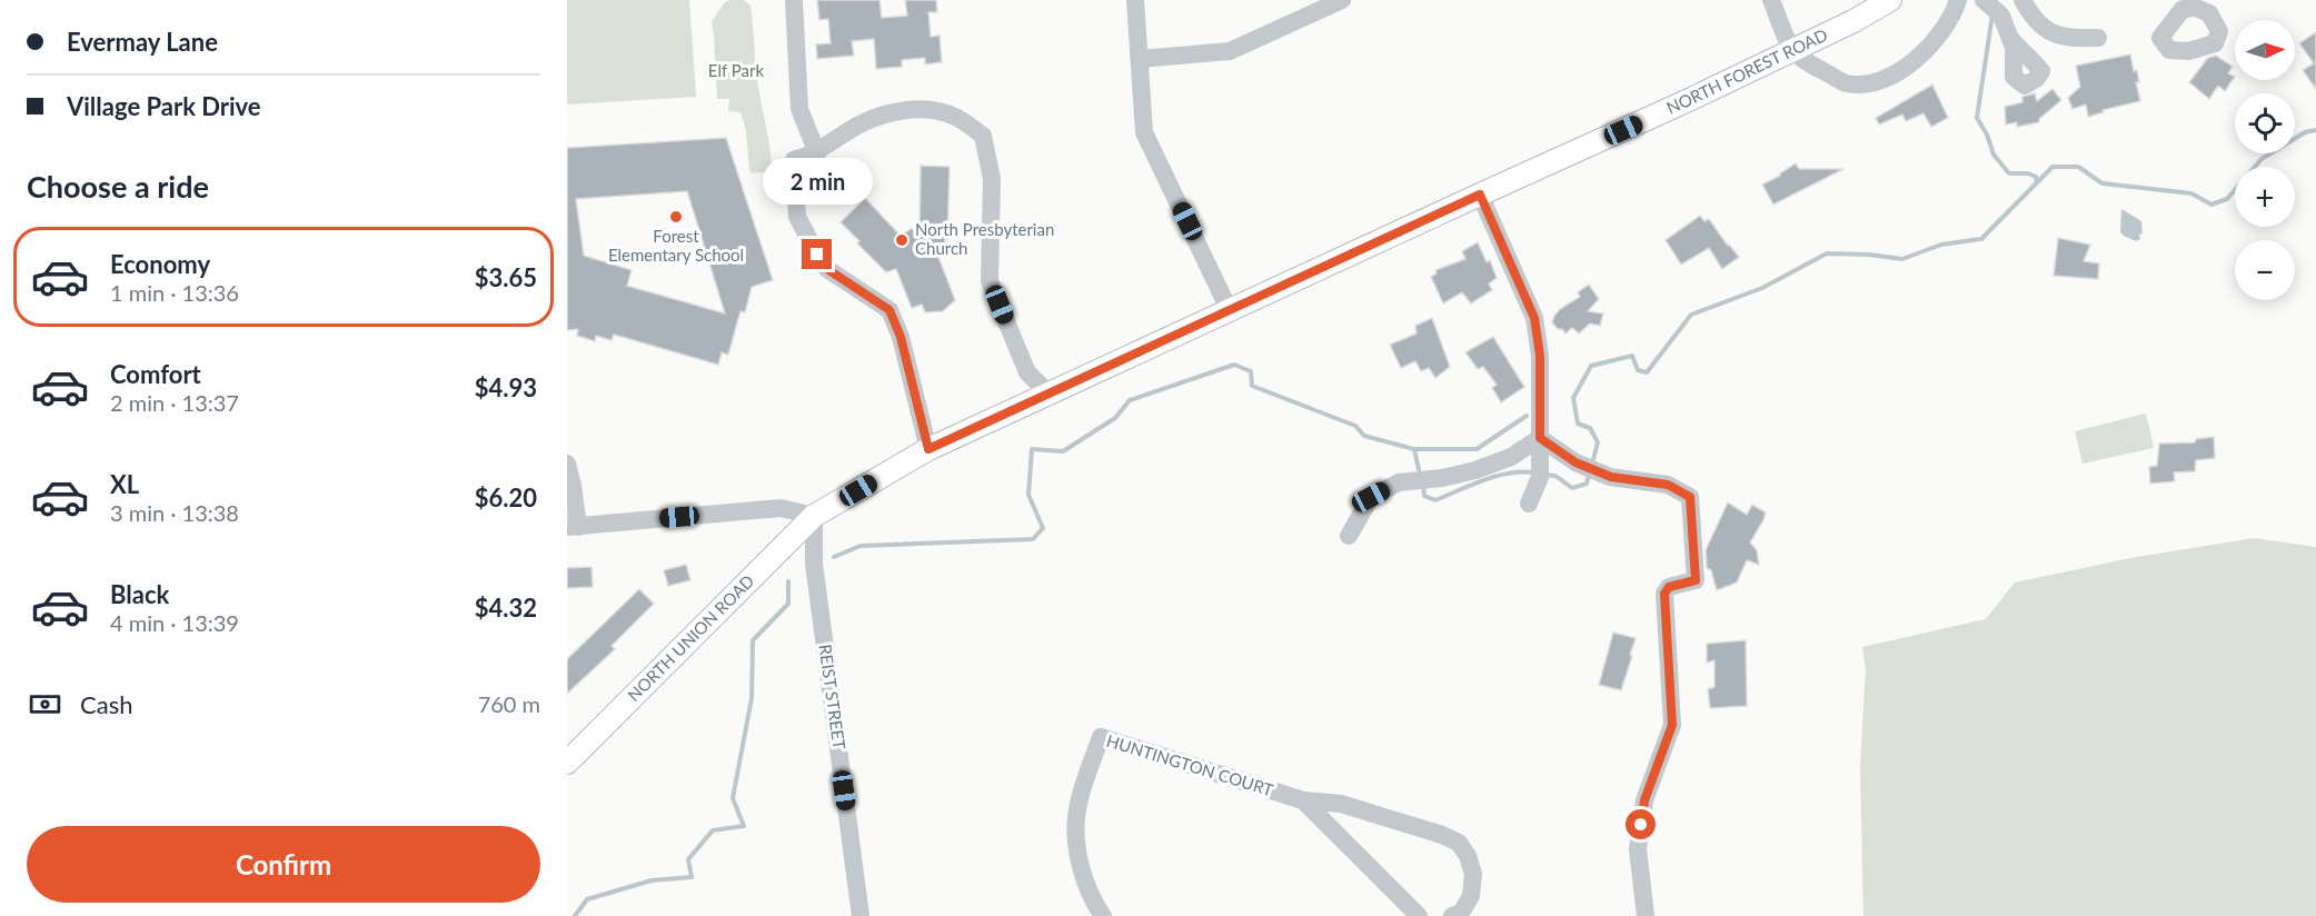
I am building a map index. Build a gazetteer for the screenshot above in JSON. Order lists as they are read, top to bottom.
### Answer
{
  "streets": {
    "main road": ["NORTH FOREST ROAD", "NORTH UNION ROAD"],
    "street": ["REIST STREET", "HUNTINGTON COURT"]
  },
  "crossings": [
    ["NORTH FOREST ROAD", "NORTH UNION ROAD"],
    ["NORTH FOREST ROAD", "REIST STREET"],
    ["NORTH UNION ROAD", "REIST STREET"]
  ],
  "parks": ["Elf Park"],
  "places": ["Forest Elementary School", "North Presbyterian Church"],
  "north": "right",
  "page": {
    "banner": ["Evermay Lane", "Village Park Drive"],
    "map_buttons": ["+", "−"],
    "heading": "Choose a ride",
    "bubble": "2 min",
    "list": [
      {
        "name": "Economy",
        "note": "1 min · 13:36",
        "value": "$3.65"
      },
      {
        "name": "Comfort",
        "note": "2 min · 13:37",
        "value": "$4.93"
      },
      {
        "name": "XL",
        "note": "3 min · 13:38",
        "value": "$6.20"
      },
      {
        "name": "Black",
        "note": "4 min · 13:39",
        "value": "$4.32"
      }
    ],
    "pay": ["Cash", "760 m"],
    "buttons": "Confirm"
  }
}
